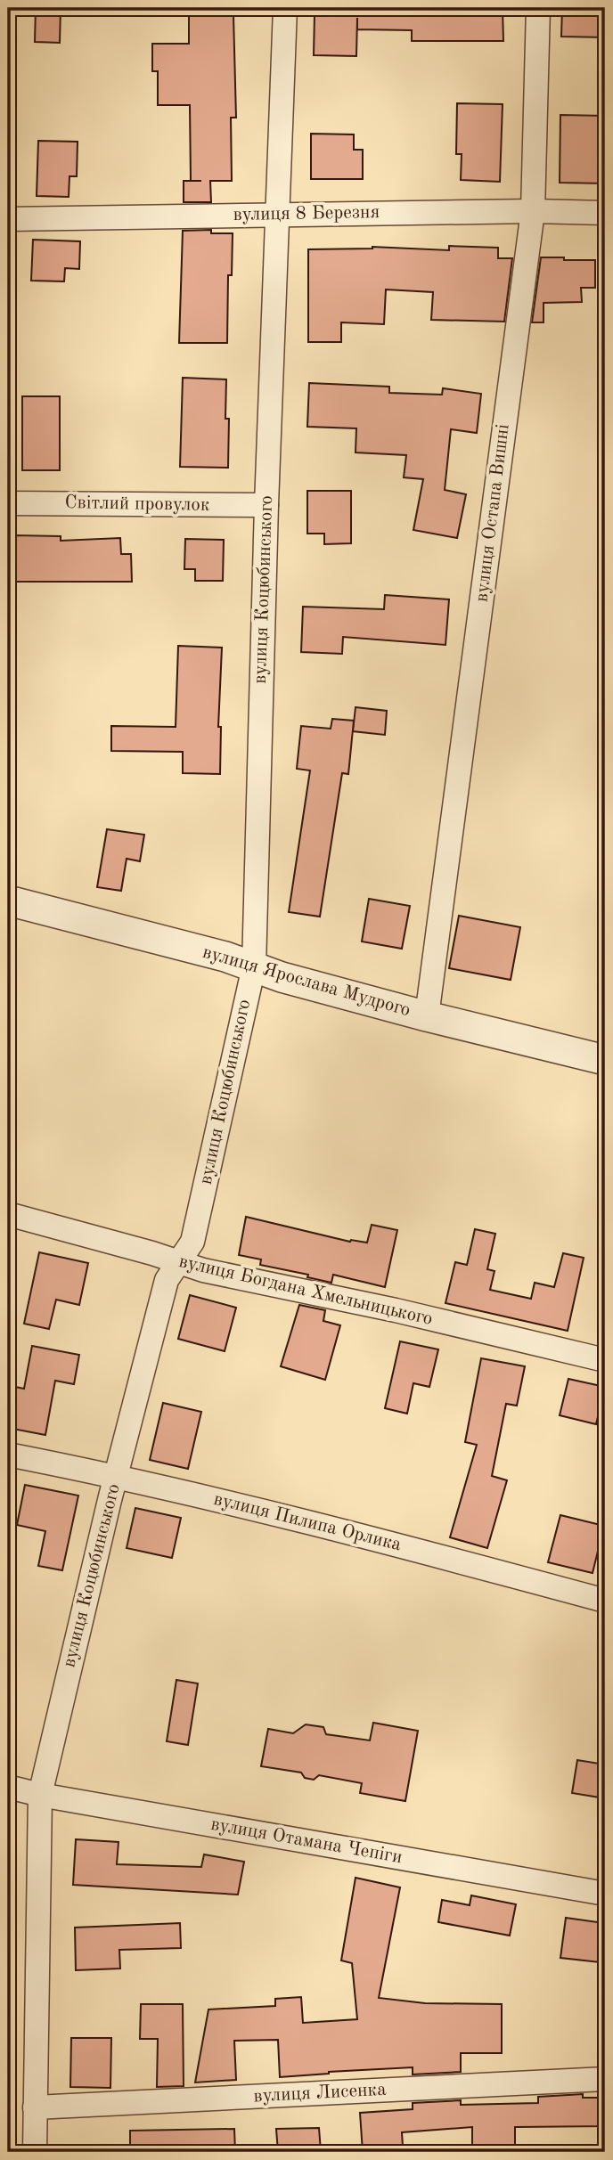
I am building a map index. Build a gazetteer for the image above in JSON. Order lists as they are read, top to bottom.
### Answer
{
  "streets": {
    "street": [
      "вулиця 8 Березня",
      "Світлий провулок",
      "вулиця Остапа Вишні",
      "вулиця Коцюбинського",
      "вулиця Ярослава Мудрого",
      "вулиця Богдана Хмельницького",
      "вулиця Пилипа Орлика",
      "вулиця Отамана Чепіги",
      "вулиця Лисенка"
    ]
  },
  "crossings": [
    ["вулиця 8 Березня", "вулиця Остапа Вишні"],
    ["вулиця 8 Березня", "вулиця Коцюбинського"],
    ["Світлий провулок", "вулиця Коцюбинського"],
    ["вулиця Остапа Вишні", "вулиця Ярослава Мудрого"],
    ["вулиця Коцюбинського", "вулиця Ярослава Мудрого"],
    ["вулиця Коцюбинського", "вулиця Богдана Хмельницького"],
    ["вулиця Коцюбинського", "вулиця Пилипа Орлика"],
    ["вулиця Коцюбинського", "вулиця Отамана Чепіги"],
    ["вулиця Коцюбинського", "вулиця Лисенка"]
  ]
}
